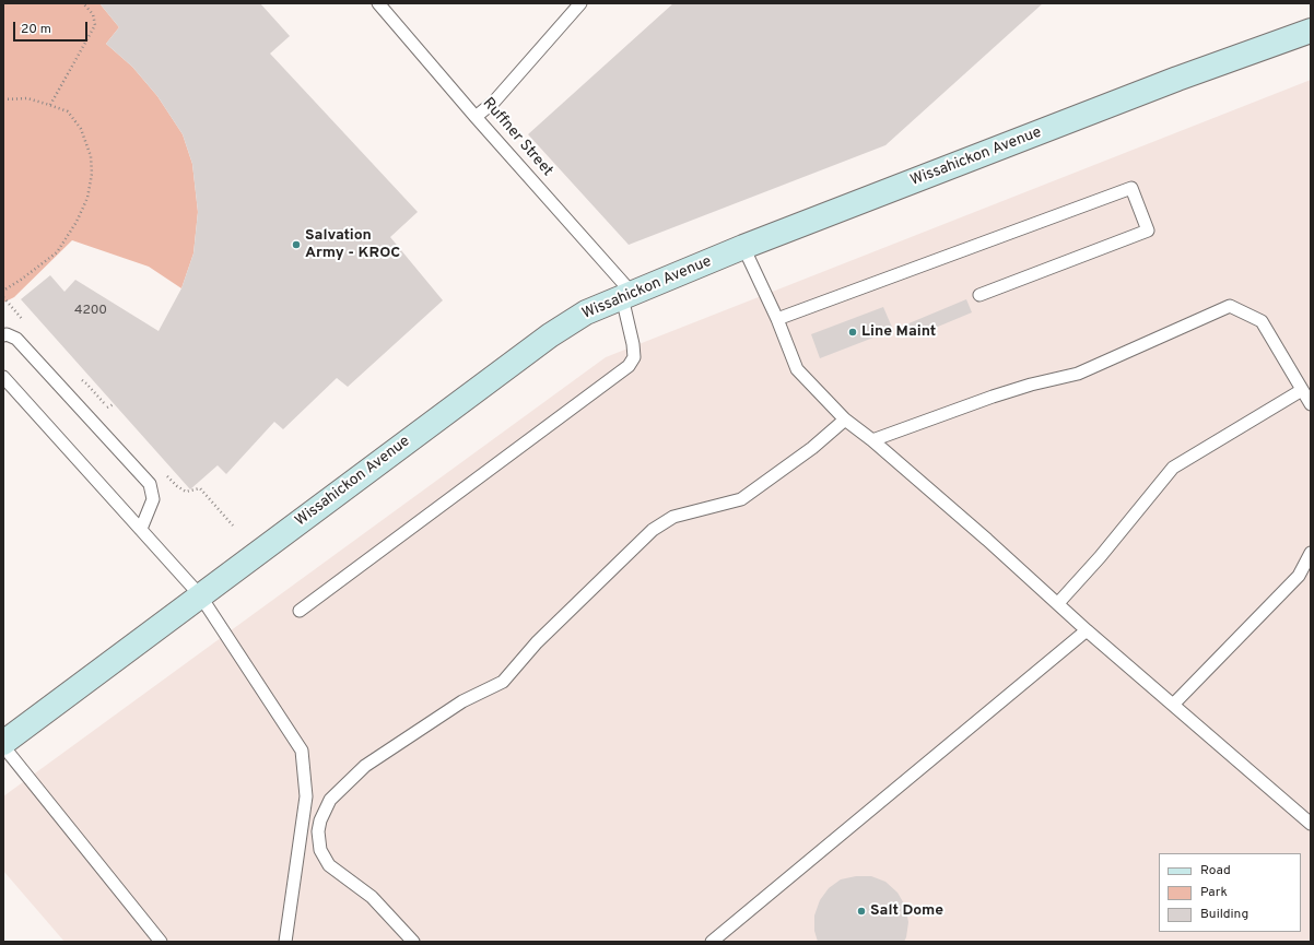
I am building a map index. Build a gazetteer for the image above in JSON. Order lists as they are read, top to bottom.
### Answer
{
  "streets": {
    "street": ["Wissahickon Avenue"],
    "lane": ["Ruffner Street"]
  },
  "crossings": [
    ["Ruffner Street", "Wissahickon Avenue"]
  ],
  "places": ["Salvation Army - KROC", "Line Maint", "Salt Dome"],
  "house_numbers": ["4200"],
  "legend": ["Road", "Park", "Building"],
  "scale_bar": "20 m"
}
